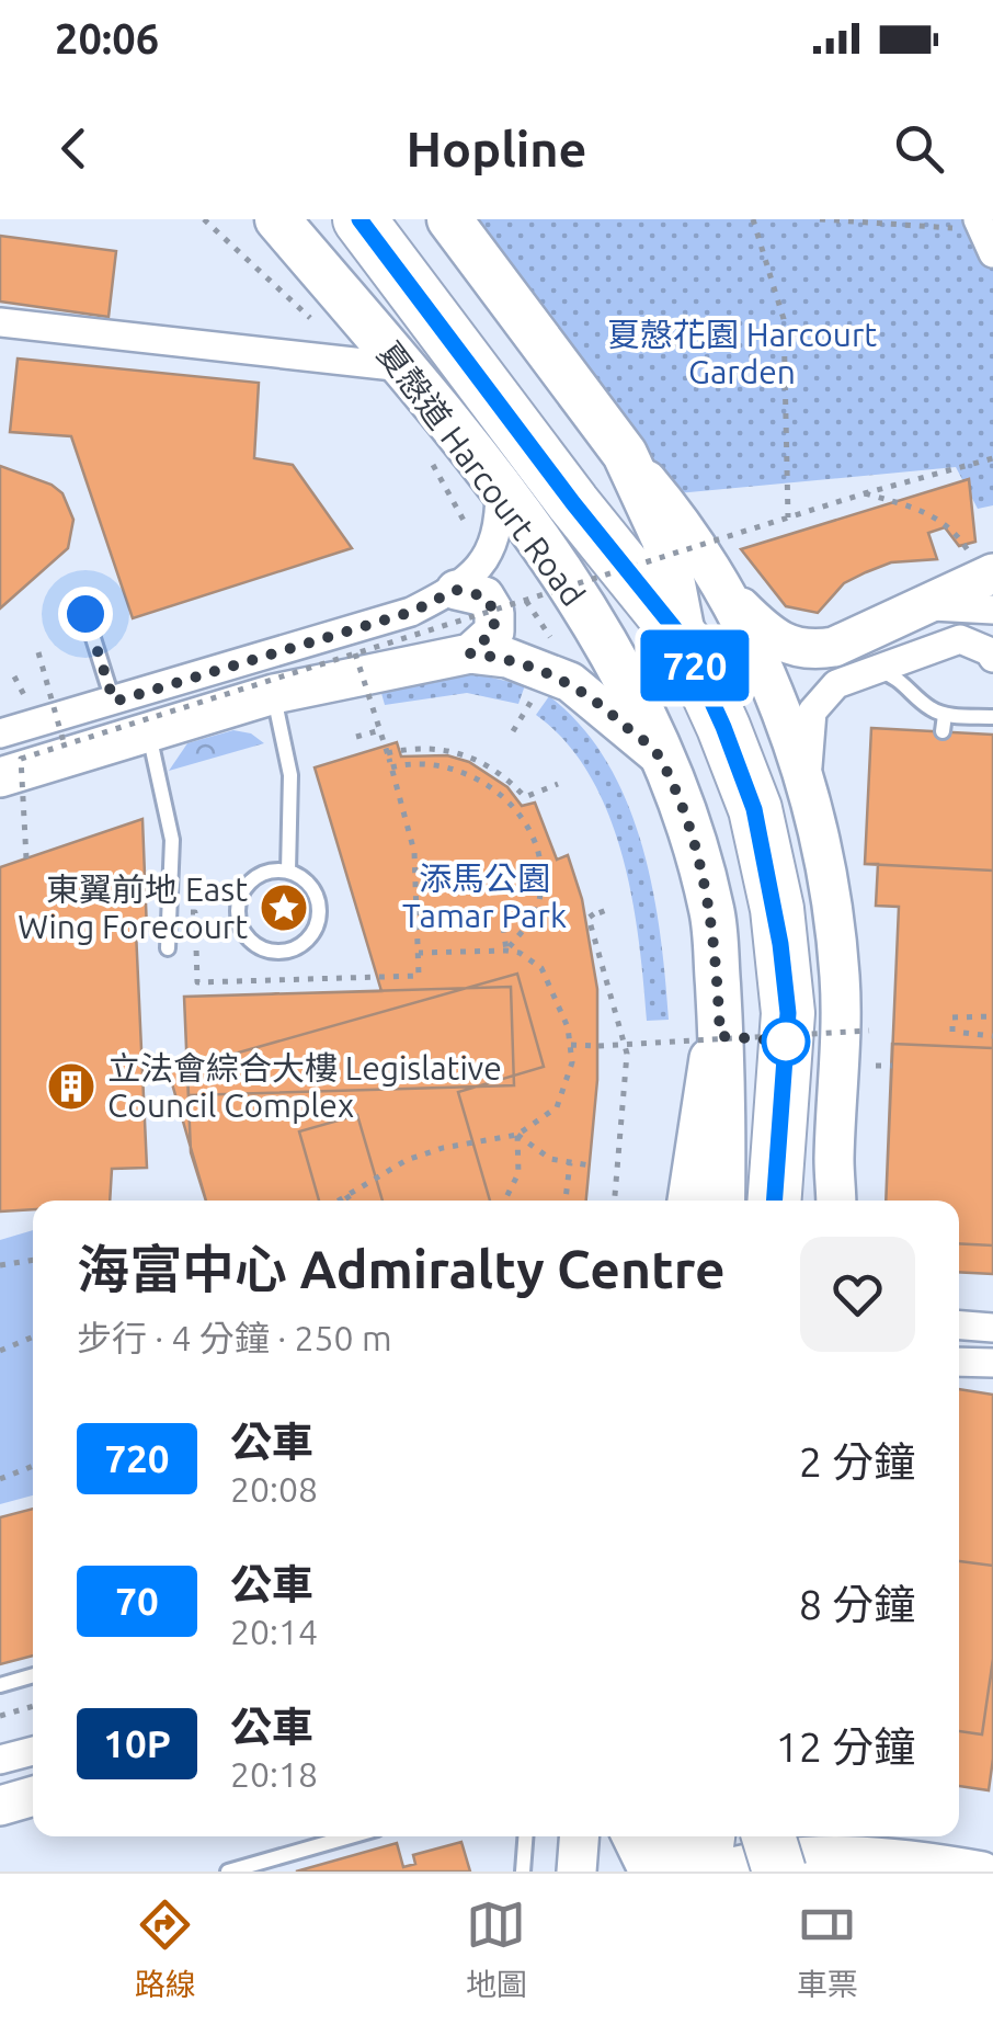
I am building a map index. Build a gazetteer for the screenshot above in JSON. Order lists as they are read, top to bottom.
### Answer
{
  "streets": {
    "highway": ["夏慤道 Harcourt Road"]
  },
  "parks": ["夏慤花園 Harcourt Garden", "添馬公園 Tamar Park"],
  "places": {
    "place": ["東翼前地 East Wing Forecourt"],
    "building": ["立法會綜合大樓 Legislative Council Complex"]
  },
  "lines": ["bus line 720"],
  "page": {
    "status": "20:06",
    "header": "Hopline",
    "on_map": "720",
    "heading": ["海富中心 Admiralty Centre", "步行 · 4 分鐘 · 250 m"],
    "list": [
      {
        "mark": "720",
        "name": "公車",
        "note": "20:08",
        "value": "2 分鐘"
      },
      {
        "mark": "70",
        "name": "公車",
        "note": "20:14",
        "value": "8 分鐘"
      },
      {
        "mark": "10P",
        "name": "公車",
        "note": "20:18",
        "value": "12 分鐘"
      }
    ],
    "tabs": ["路線", "地圖", "車票"]
  }
}
